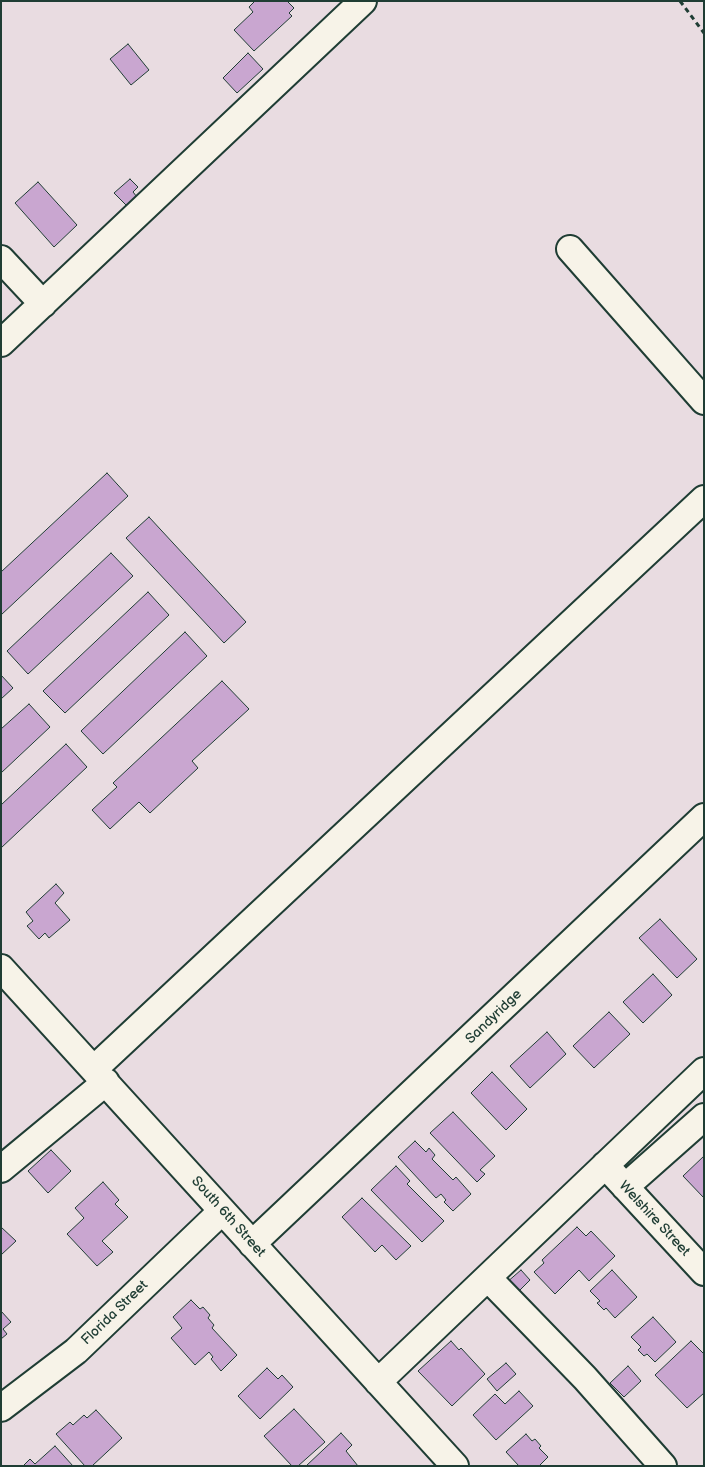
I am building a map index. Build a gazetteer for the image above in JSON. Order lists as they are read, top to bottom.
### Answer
{
  "streets": {
    "street": [
      "Sandyridge",
      "South 6th Street",
      "Welshire Street",
      "Florida Street"
    ]
  },
  "crossings": [
    ["Sandyridge", "South 6th Street"],
    ["South 6th Street", "Florida Street"]
  ]
}
